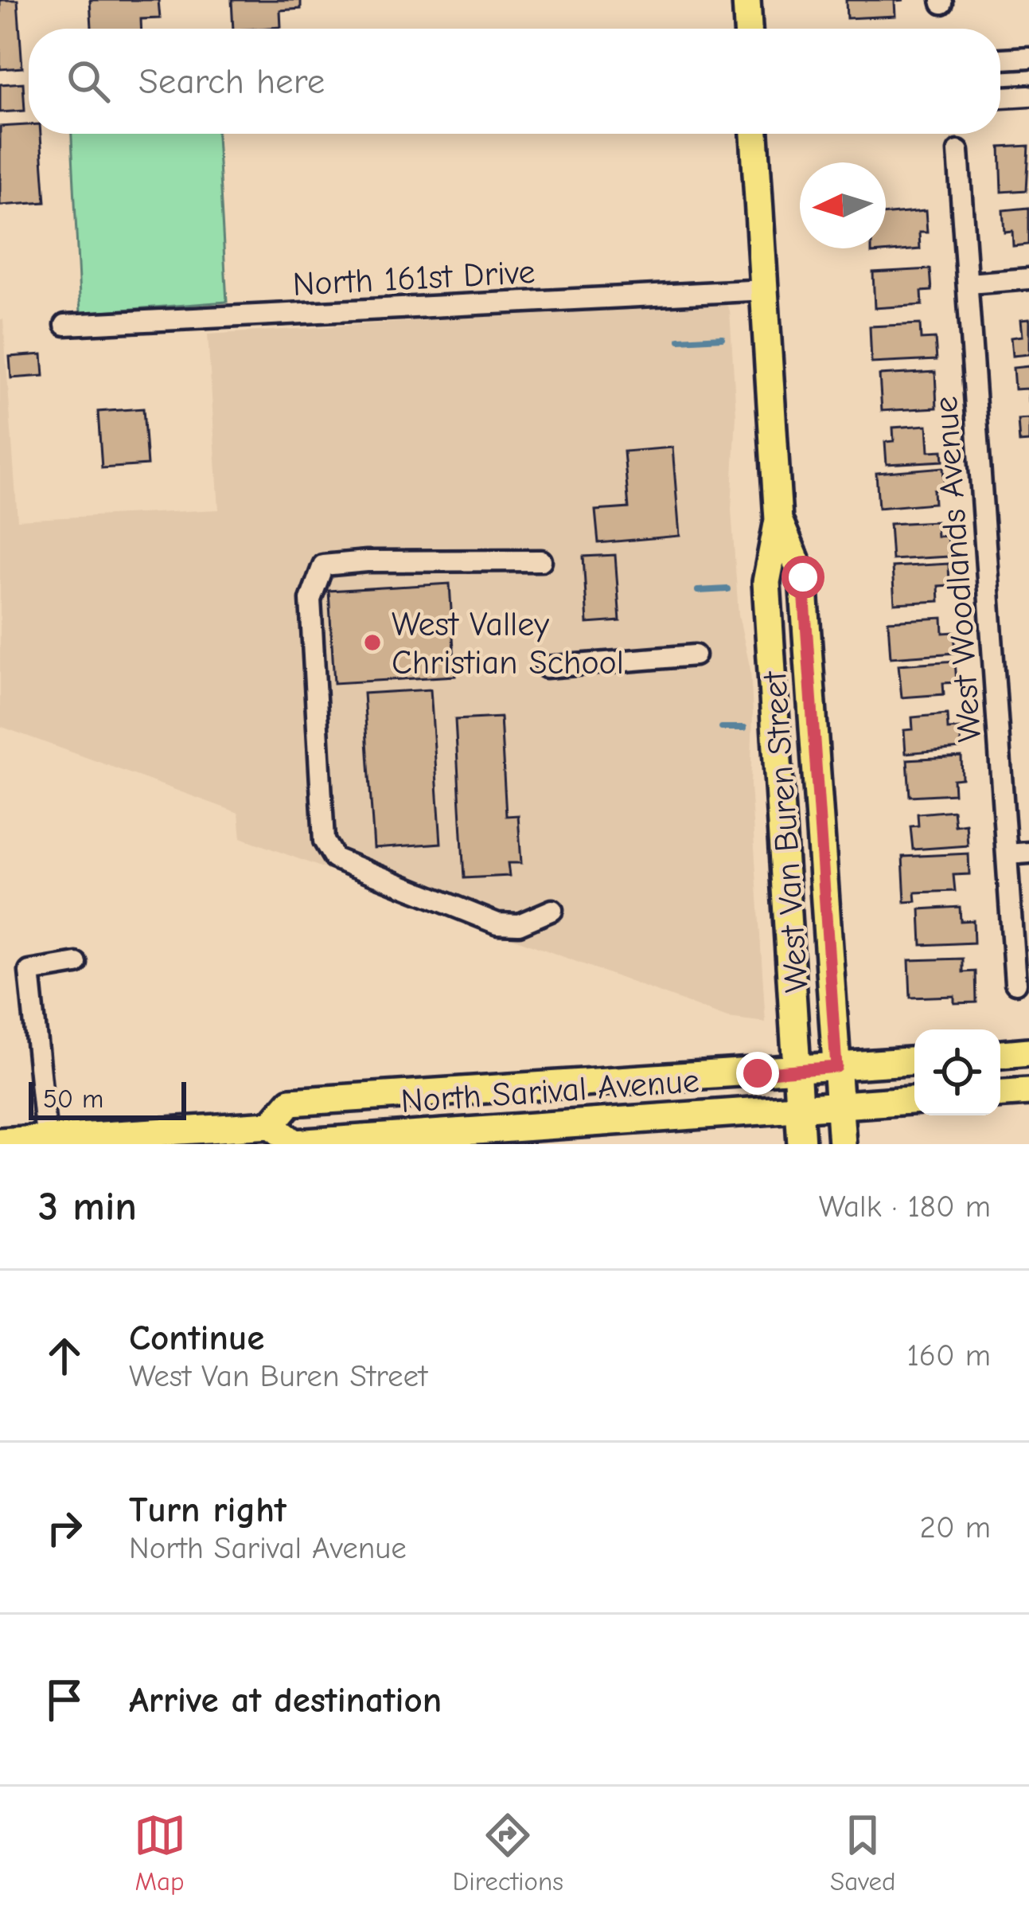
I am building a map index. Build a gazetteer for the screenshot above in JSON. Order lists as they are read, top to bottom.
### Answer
{
  "streets": {
    "main road": ["West Van Buren Street", "North Sarival Avenue"],
    "street": ["North 161st Drive", "West Woodlands Avenue"]
  },
  "crossings": [
    ["North 161st Drive", "West Van Buren Street"],
    ["West Van Buren Street", "North Sarival Avenue"]
  ],
  "places": ["West Valley Christian School"],
  "scale_bar": "50 m",
  "north": "left",
  "page": {
    "search": "Search here",
    "scale": "50 m",
    "heading": ["3 min", "Walk · 180 m"],
    "list": [
      ["Continue", "West Van Buren Street", "160 m"],
      ["Turn right", "North Sarival Avenue", "20 m"],
      "Arrive at destination"
    ],
    "nav": ["Map", "Directions", "Saved"]
  }
}
